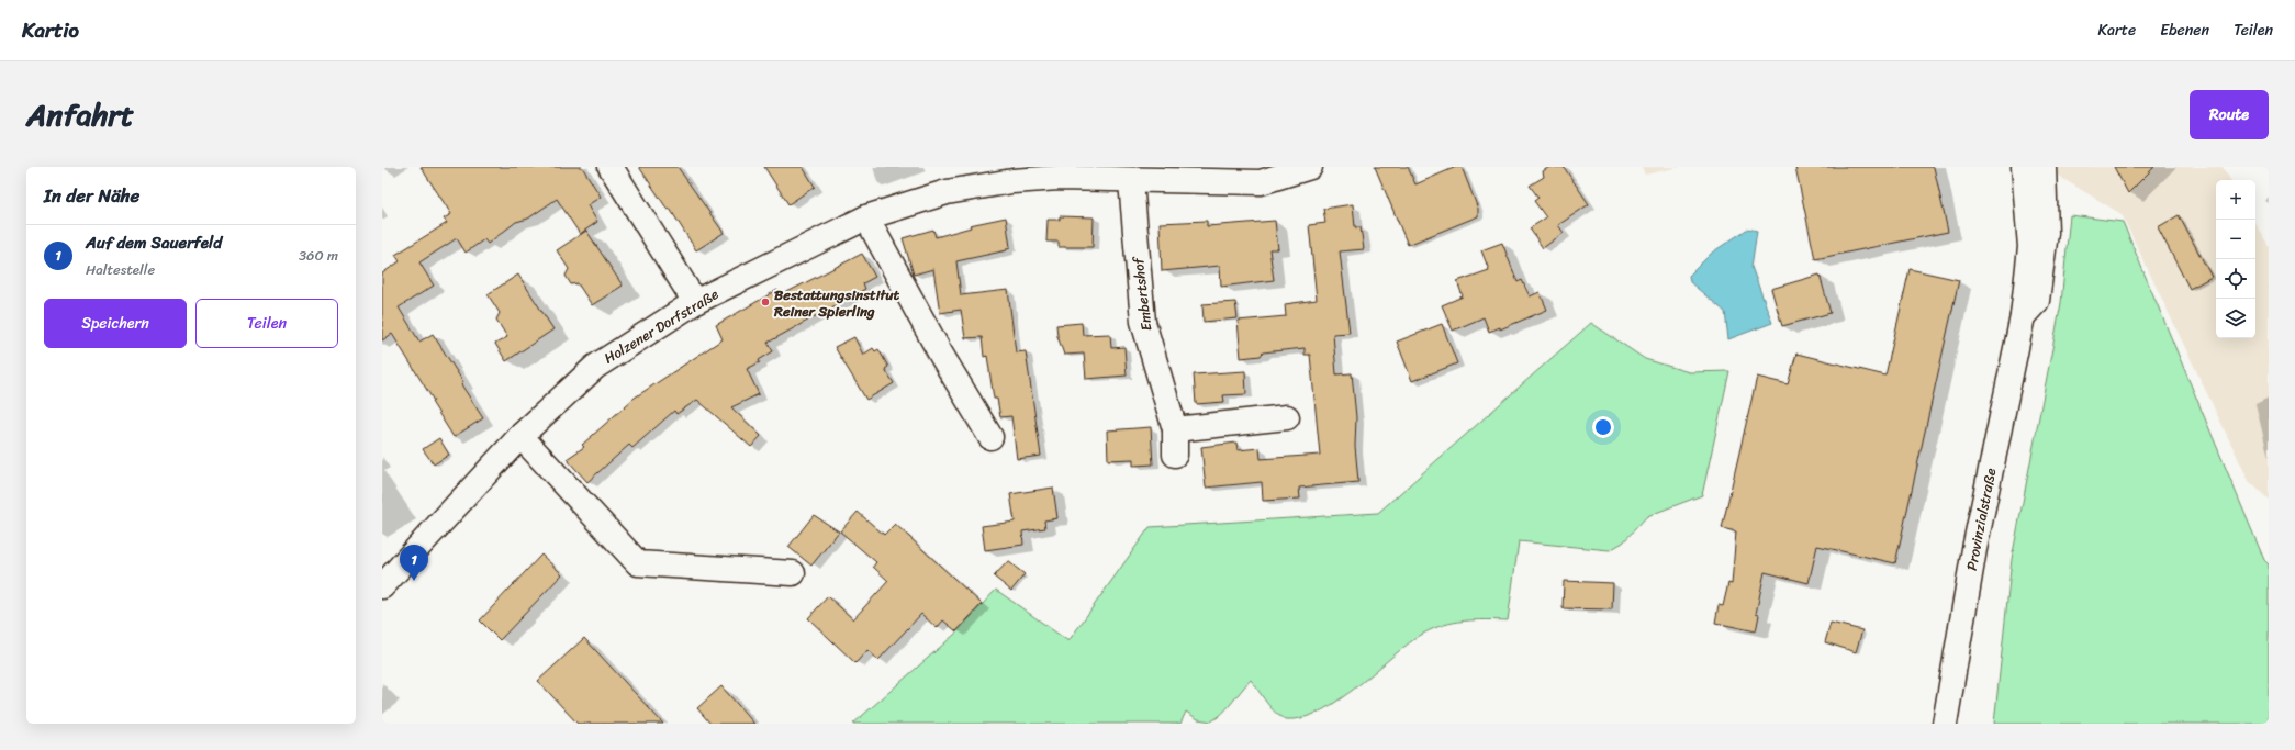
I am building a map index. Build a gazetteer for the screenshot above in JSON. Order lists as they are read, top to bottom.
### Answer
{
  "streets": {
    "street": ["Embertshof", "Holzener Dorfstraße", "Provinzialstraße"]
  },
  "crossings": [
    ["Embertshof", "Holzener Dorfstraße"]
  ],
  "places": ["Bestattungsinstitut Reiner Spierling"],
  "page": {
    "header": "Kartio",
    "nav": ["Karte", "Ebenen", "Teilen"],
    "title": "Anfahrt",
    "buttons": [
      "Route",
      ["Speichern", "Teilen"]
    ],
    "heading": "In der Nähe",
    "map_buttons": ["+", "−"],
    "list": [
      {
        "mark": "1",
        "name": "Auf dem Sauerfeld",
        "note": "Haltestelle",
        "value": "360 m"
      }
    ],
    "pins": "1"
  }
}
